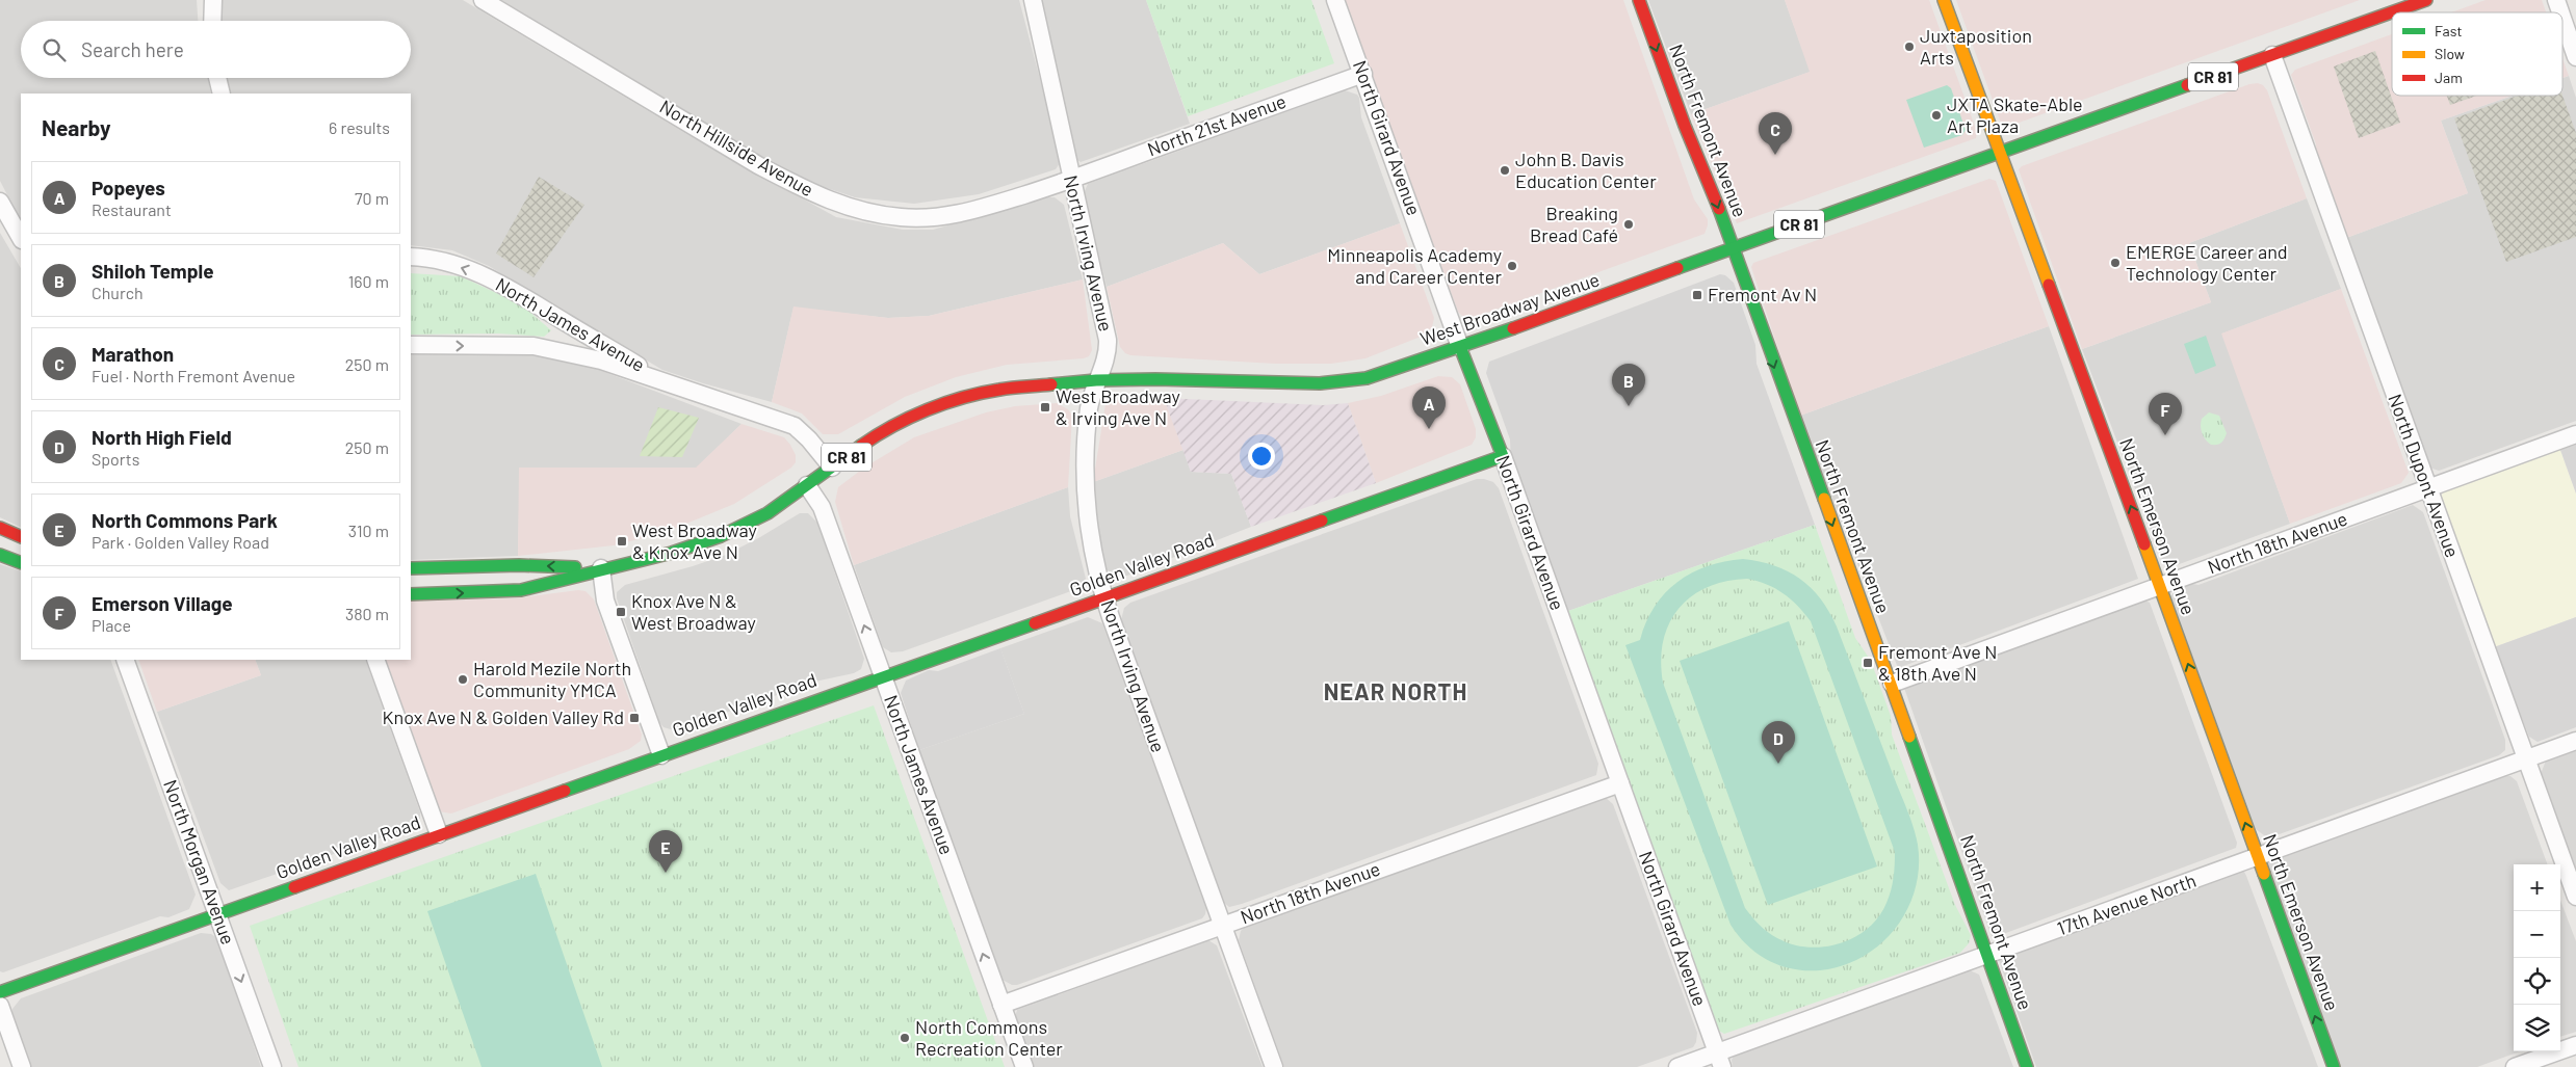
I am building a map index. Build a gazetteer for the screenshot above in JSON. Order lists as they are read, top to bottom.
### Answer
{
  "streets": {
    "street": [
      "CR 81",
      "North 21st Avenue",
      "North Fremont Avenue",
      "North Girard Avenue",
      "North Hillside Avenue",
      "North Irving Avenue",
      "West Broadway Avenue",
      "North James Avenue",
      "North Dupont Avenue",
      "North Emerson Avenue",
      "North 18th Avenue",
      "Golden Valley Road",
      "North Morgan Avenue",
      "17th Avenue North"
    ]
  },
  "crossings": [
    ["North 21st Avenue", "North Girard Avenue"],
    ["North 21st Avenue", "North Hillside Avenue"],
    ["North 21st Avenue", "North Irving Avenue"],
    ["North Fremont Avenue", "West Broadway Avenue"],
    ["North Fremont Avenue", "North 18th Avenue"],
    ["North Fremont Avenue", "17th Avenue North"],
    ["North Girard Avenue", "West Broadway Avenue"],
    ["North Girard Avenue", "North 18th Avenue"],
    ["North Girard Avenue", "Golden Valley Road"],
    ["North Girard Avenue", "17th Avenue North"],
    ["North Hillside Avenue", "North Irving Avenue"],
    ["North Irving Avenue", "West Broadway Avenue"],
    ["North Irving Avenue", "North 18th Avenue"],
    ["North Irving Avenue", "Golden Valley Road"],
    ["West Broadway Avenue", "North James Avenue"],
    ["West Broadway Avenue", "North Dupont Avenue"],
    ["West Broadway Avenue", "North Emerson Avenue"],
    ["North James Avenue", "North 18th Avenue"],
    ["North James Avenue", "Golden Valley Road"],
    ["North Dupont Avenue", "North 18th Avenue"],
    ["North Dupont Avenue", "17th Avenue North"],
    ["North Emerson Avenue", "North 18th Avenue"],
    ["North Emerson Avenue", "17th Avenue North"],
    ["Golden Valley Road", "North Morgan Avenue"]
  ],
  "one_way": ["North Fremont Avenue", "North Emerson Avenue", "North Morgan Avenue"],
  "districts": ["NEAR NORTH"],
  "places": {
    "other": [
      "Juxtaposition Arts",
      "JXTA Skate-Able Art Plaza",
      "John B. Davis Education Center",
      "Breaking Bread Café",
      "EMERGE Career and Technology Center",
      "Minneapolis Academy and Career Center",
      "Harold Mezile North Community YMCA",
      "North Commons Recreation Center"
    ],
    "transit": [
      "Fremont Av N",
      "West Broadway & Irving Ave N",
      "West Broadway & Knox Ave N",
      "Knox Ave N & West Broadway",
      "Fremont Ave N & 18th Ave N",
      "Knox Ave N & Golden Valley Rd"
    ]
  },
  "legend": ["Fast", "Slow", "Jam"],
  "page": {
    "search": "Search here",
    "heading": ["Nearby", "6 results"],
    "pins": [
      "C",
      "B",
      "A",
      "F",
      "D",
      "E"
    ],
    "list": [
      {
        "mark": "A",
        "name": "Popeyes",
        "note": "Restaurant",
        "value": "70 m"
      },
      {
        "mark": "B",
        "name": "Shiloh Temple",
        "note": "Church",
        "value": "160 m"
      },
      {
        "mark": "C",
        "name": "Marathon",
        "note": "Fuel · North Fremont Avenue",
        "value": "250 m"
      },
      {
        "mark": "D",
        "name": "North High Field",
        "note": "Sports",
        "value": "250 m"
      },
      {
        "mark": "E",
        "name": "North Commons Park",
        "note": "Park · Golden Valley Road",
        "value": "310 m"
      },
      {
        "mark": "F",
        "name": "Emerson Village",
        "note": "Place",
        "value": "380 m"
      }
    ],
    "map_buttons": ["+", "−"]
  }
}
